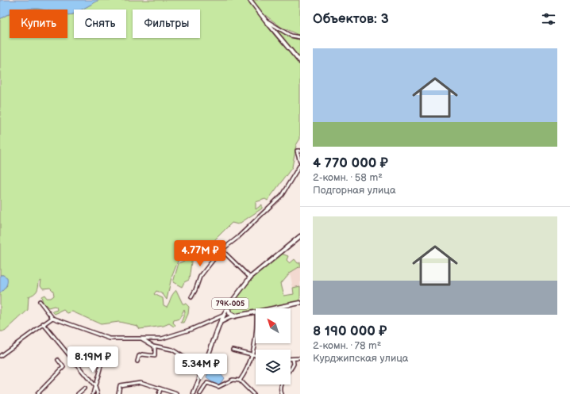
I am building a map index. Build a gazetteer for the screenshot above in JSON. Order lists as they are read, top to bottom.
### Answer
{
  "streets": {
    "main road": ["79К-005"]
  },
  "north": "top left",
  "page": {
    "heading": "Объектов: 3",
    "chip": ["Купить", "Снять", "Фильтры"],
    "list": [
      {
        "name": "4 770 000 ₽",
        "note": "2-комн. · 58 m² · Подгорная улица"
      },
      {
        "name": "8 190 000 ₽",
        "note": "2-комн. · 78 m² · Курджипская улица"
      }
    ],
    "price": ["4.77M ₽", "8.19M ₽", "5.34M ₽"]
  }
}
